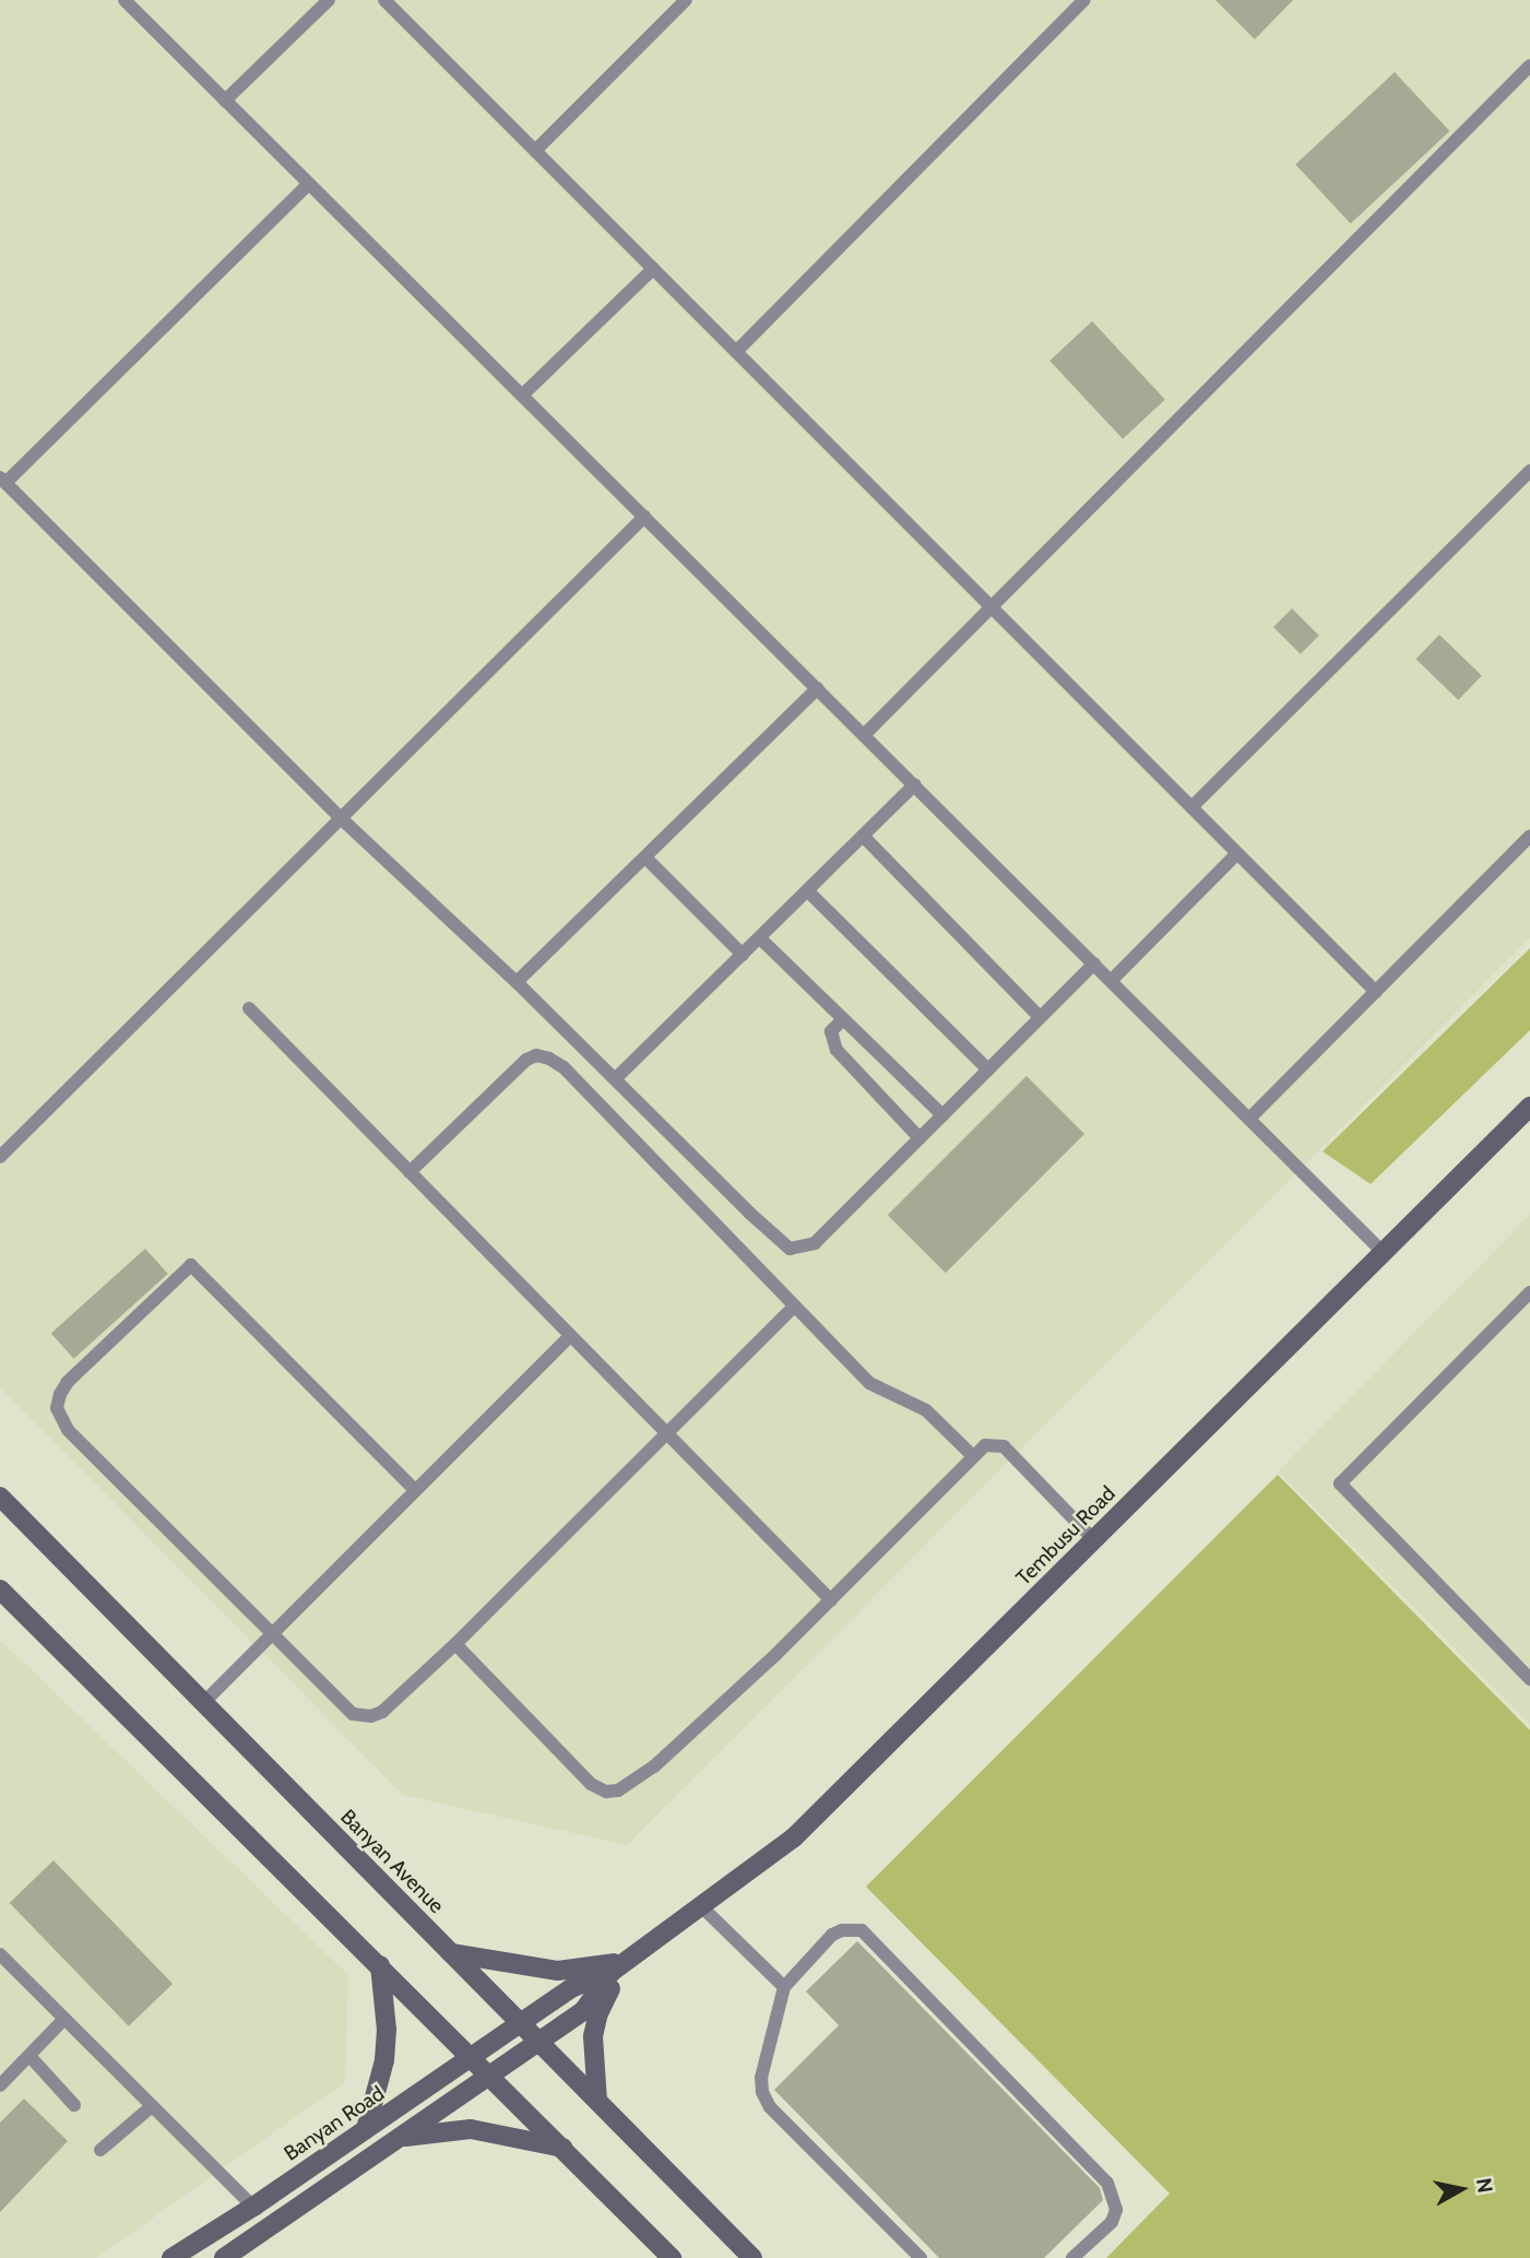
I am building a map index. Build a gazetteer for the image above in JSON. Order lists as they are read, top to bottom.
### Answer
{
  "streets": {
    "street": ["Tembusu Road", "Banyan Avenue", "Banyan Road"]
  },
  "crossings": [
    ["Tembusu Road", "Banyan Avenue"],
    ["Tembusu Road", "Banyan Road"],
    ["Banyan Avenue", "Banyan Road"]
  ],
  "north": "right"
}
